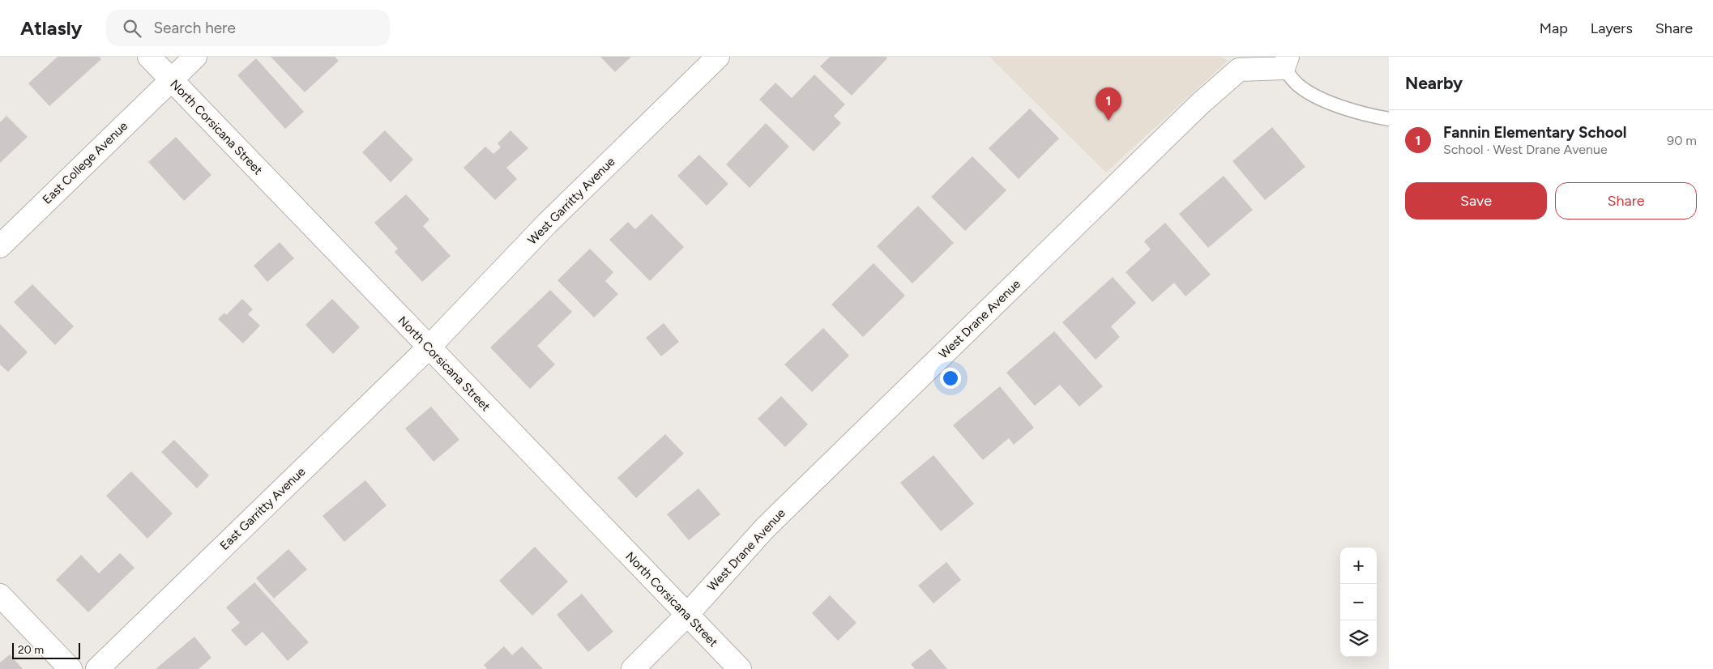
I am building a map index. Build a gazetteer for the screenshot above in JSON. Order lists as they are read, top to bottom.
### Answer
{
  "streets": {
    "street": [
      "North Corsicana Street",
      "East College Avenue",
      "West Garritty Avenue",
      "West Drane Avenue",
      "East Garritty Avenue"
    ]
  },
  "crossings": [
    ["North Corsicana Street", "East College Avenue"],
    ["North Corsicana Street", "West Garritty Avenue"],
    ["North Corsicana Street", "West Drane Avenue"],
    ["North Corsicana Street", "East Garritty Avenue"],
    ["West Garritty Avenue", "East Garritty Avenue"]
  ],
  "scale_bar": "20 m",
  "page": {
    "header": "Atlasly",
    "search": "Search here",
    "nav": ["Map", "Layers", "Share"],
    "heading": "Nearby",
    "pins": "1",
    "list": [
      {
        "mark": "1",
        "name": "Fannin Elementary School",
        "note": "School · West Drane Avenue",
        "value": "90 m"
      }
    ],
    "buttons": ["Save", "Share"],
    "map_buttons": ["+", "−"],
    "scale": "20 m"
  }
}
